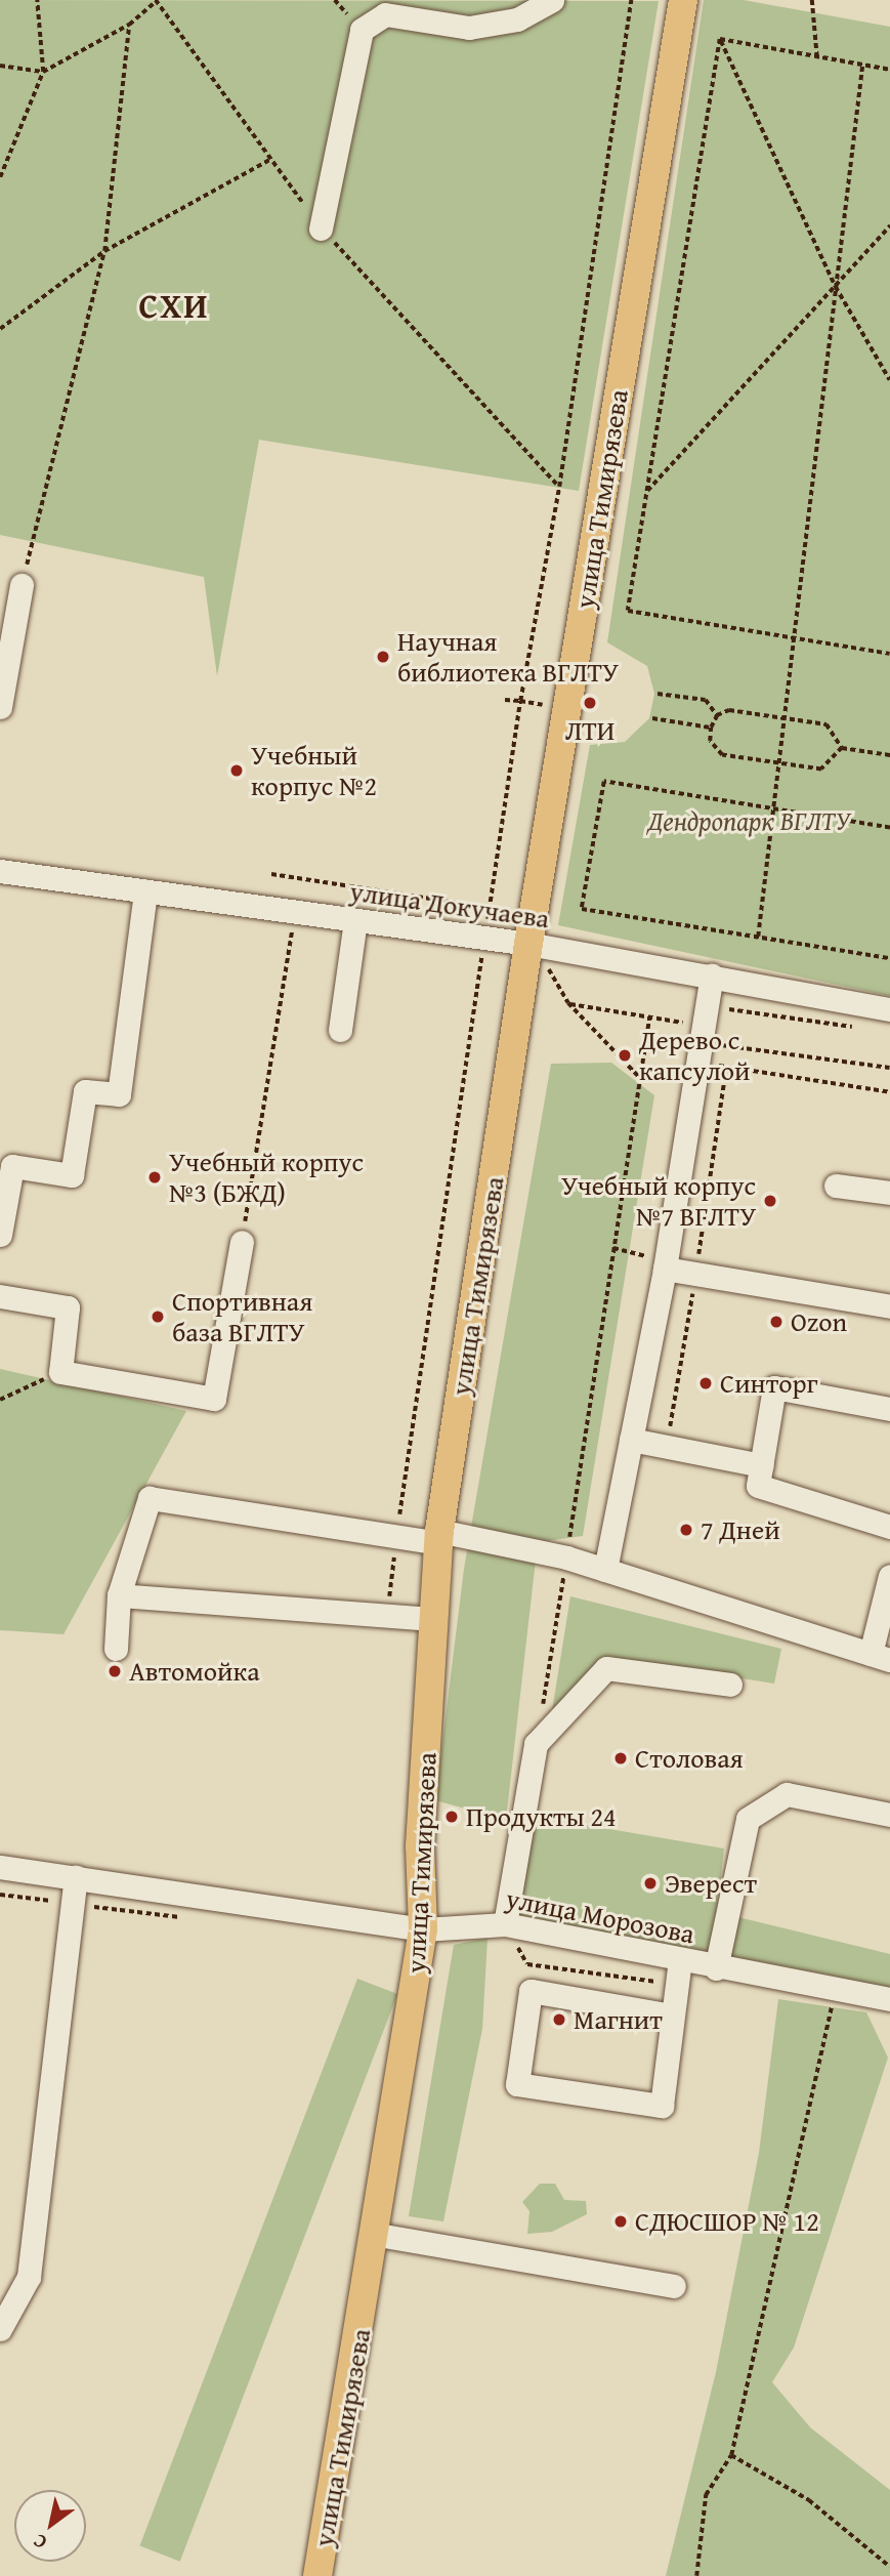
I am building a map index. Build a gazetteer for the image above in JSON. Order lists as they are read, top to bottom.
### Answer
{
  "streets": {
    "main road": ["улица Тимирязева"],
    "street": ["улица Докучаева", "улица Морозова"]
  },
  "crossings": [
    ["улица Тимирязева", "улица Докучаева"],
    ["улица Тимирязева", "улица Морозова"]
  ],
  "districts": ["СХИ"],
  "parks": ["Дендропарк ВГЛТУ"],
  "places": [
    "Научная библиотека ВГЛТУ",
    "ЛТИ",
    "Учебный корпус №2",
    "Дерево с капсулой",
    "Учебный корпус №3 (БЖД)",
    "Учебный корпус №7 ВГЛТУ",
    "Спортивная база ВГЛТУ",
    "Ozon",
    "Синторг",
    "7 Дней",
    "Автомойка",
    "Столовая",
    "Продукты 24",
    "Эверест",
    "Магнит",
    "СДЮСШОР № 12"
  ],
  "north": "bottom left"
}
